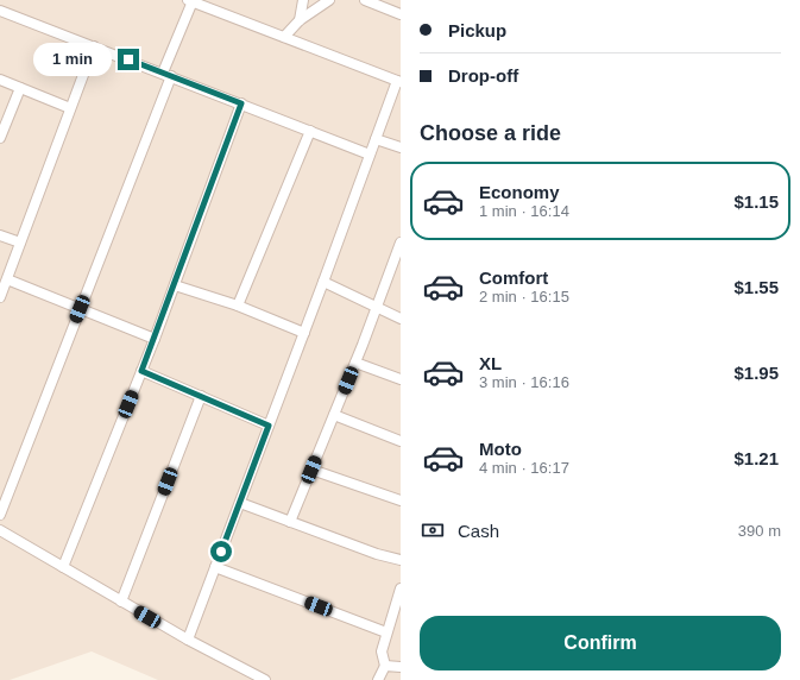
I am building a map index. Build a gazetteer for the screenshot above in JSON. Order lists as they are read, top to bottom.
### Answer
{
  "page": {
    "banner": ["Pickup", "Drop-off"],
    "bubble": "1 min",
    "heading": "Choose a ride",
    "list": [
      {
        "name": "Economy",
        "note": "1 min · 16:14",
        "value": "$1.15"
      },
      {
        "name": "Comfort",
        "note": "2 min · 16:15",
        "value": "$1.55"
      },
      {
        "name": "XL",
        "note": "3 min · 16:16",
        "value": "$1.95"
      },
      {
        "name": "Moto",
        "note": "4 min · 16:17",
        "value": "$1.21"
      }
    ],
    "pay": ["Cash", "390 m"],
    "buttons": "Confirm"
  }
}
